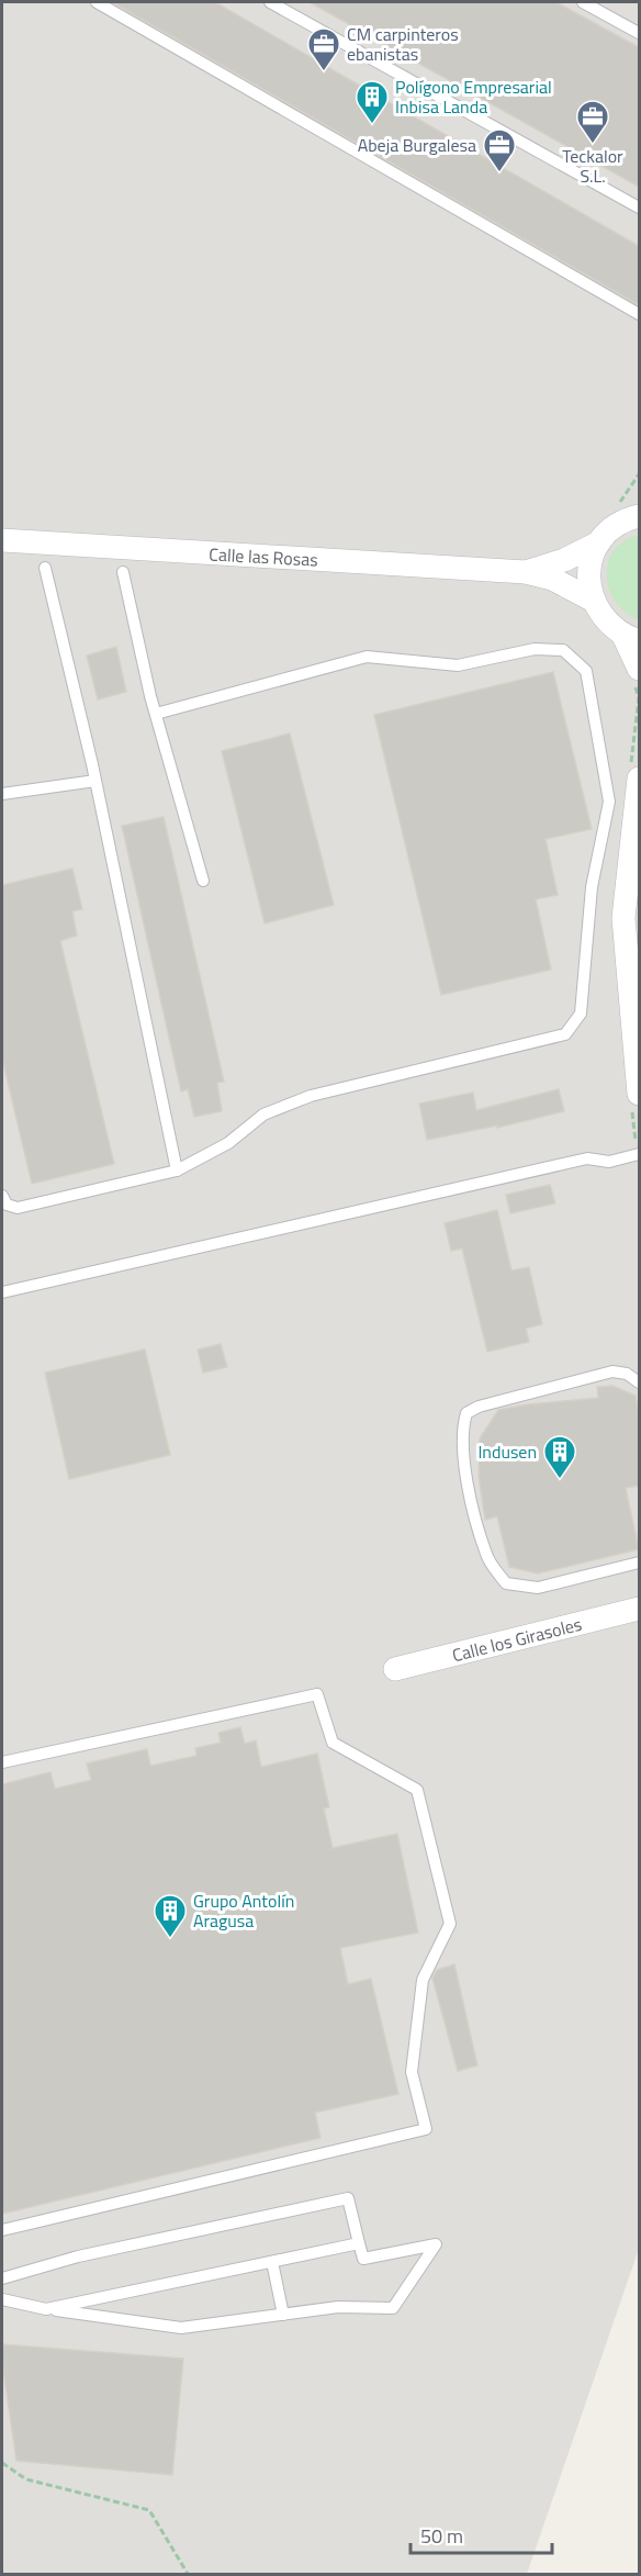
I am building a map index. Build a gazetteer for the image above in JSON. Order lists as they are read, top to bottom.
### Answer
{
  "streets": {
    "street": ["Calle las Rosas", "Calle los Girasoles"]
  },
  "places": {
    "office": ["CM carpinteros ebanistas", "Teckalor S.L.", "Abeja Burgalesa"],
    "building": ["Polígono Empresarial Inbisa Landa", "Indusen", "Grupo Antolín Aragusa"]
  },
  "scale_bar": "50 m"
}
